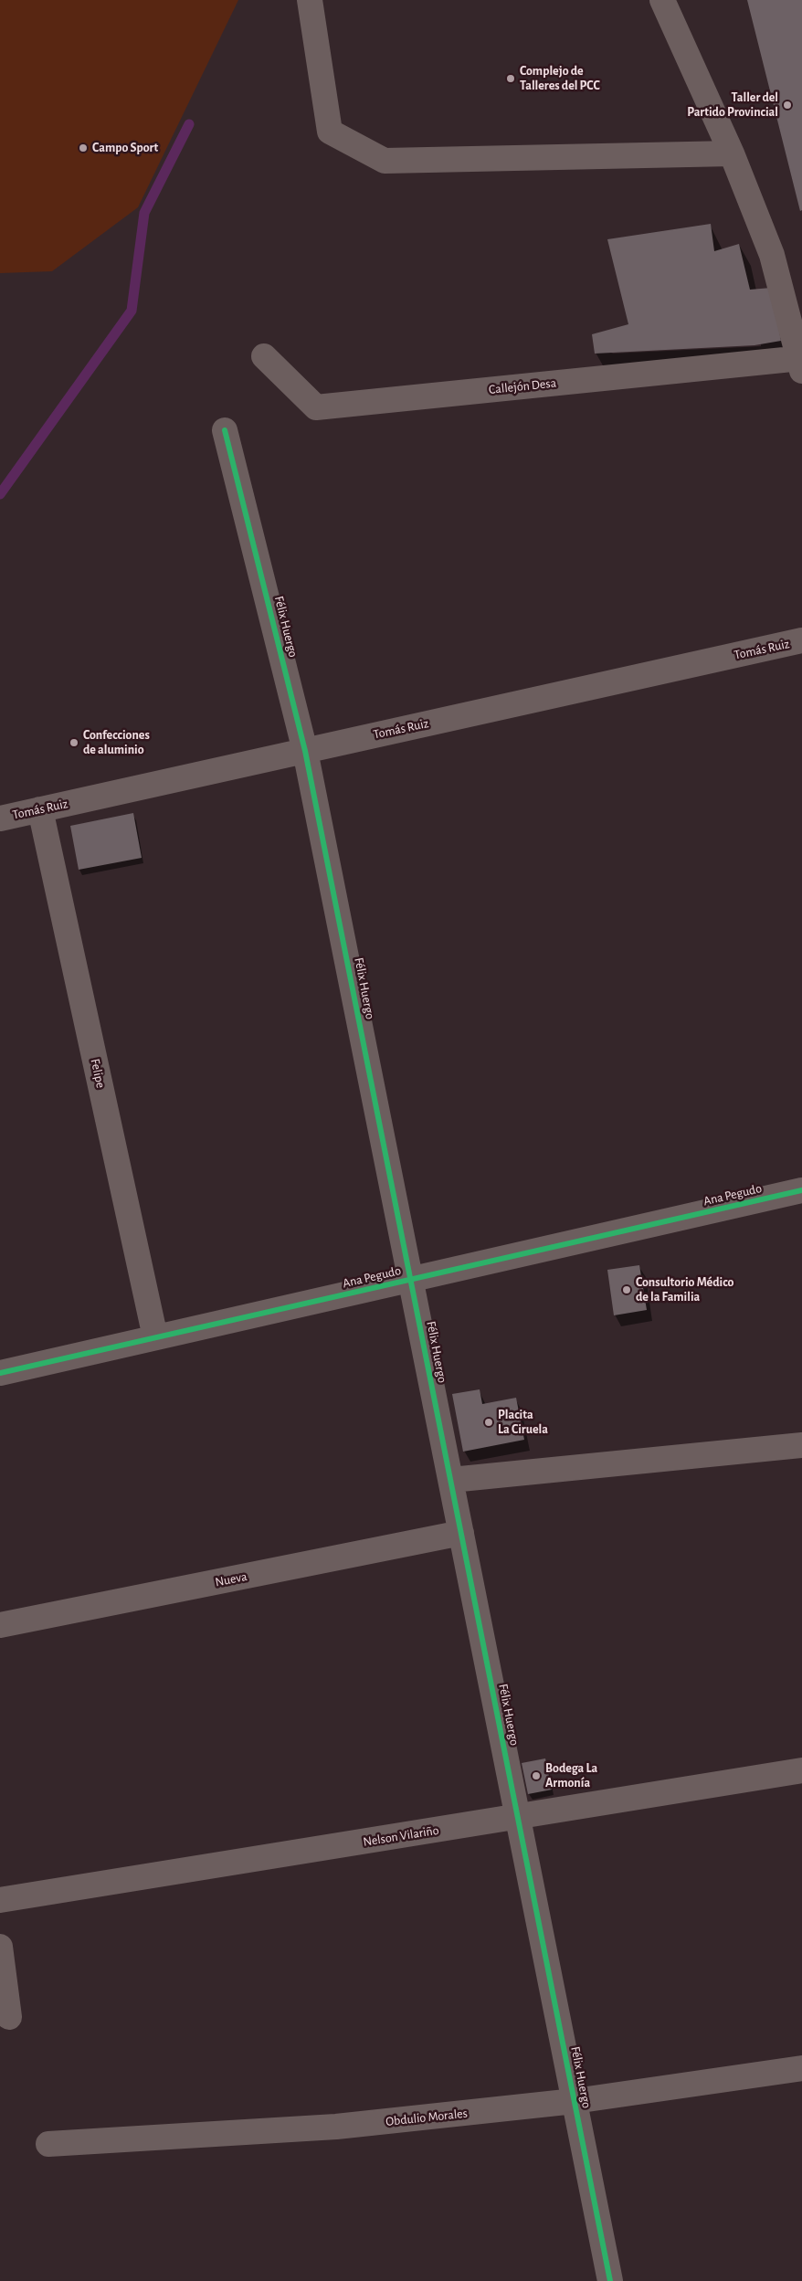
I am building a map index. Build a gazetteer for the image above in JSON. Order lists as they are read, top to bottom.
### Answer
{
  "streets": {
    "street": [
      "Callejón Desa",
      "Félix Huergo",
      "Tomás Ruiz",
      "Felipe",
      "Ana Pegudo",
      "Nueva",
      "Nelson Vilariño",
      "Obdulio Morales"
    ]
  },
  "crossings": [
    ["Félix Huergo", "Tomás Ruiz"],
    ["Félix Huergo", "Ana Pegudo"],
    ["Félix Huergo", "Nueva"],
    ["Félix Huergo", "Nelson Vilariño"],
    ["Félix Huergo", "Obdulio Morales"],
    ["Tomás Ruiz", "Felipe"],
    ["Felipe", "Ana Pegudo"]
  ],
  "places": [
    "Complejo de Talleres del PCC",
    "Taller del Partido Provincial",
    "Campo Sport",
    "Confecciones de aluminio",
    "Consultorio Médico de la Familia",
    "Placita La Ciruela",
    "Bodega La Armonía"
  ]
}
